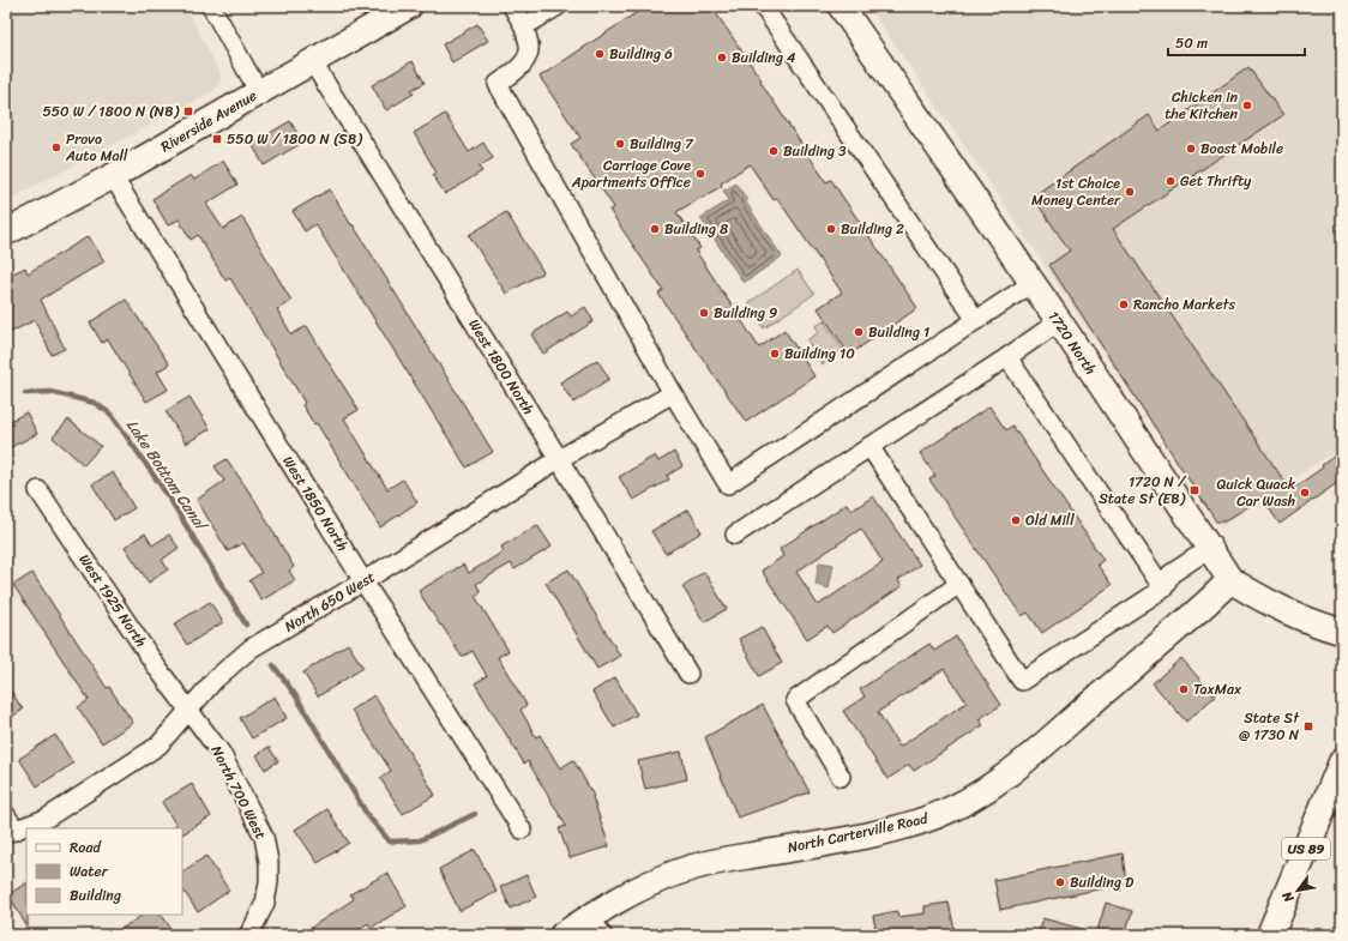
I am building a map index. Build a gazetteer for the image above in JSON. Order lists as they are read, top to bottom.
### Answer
{
  "streets": {
    "main road": ["US 89"],
    "street": [
      "Riverside Avenue",
      "1720 North",
      "West 1800 North",
      "West 1850 North",
      "West 1925 North",
      "North 650 West",
      "North 700 West",
      "North Carterville Road"
    ]
  },
  "crossings": [
    ["Riverside Avenue", "West 1800 North"],
    ["Riverside Avenue", "West 1850 North"],
    ["1720 North", "North Carterville Road"],
    ["West 1800 North", "North 650 West"],
    ["West 1850 North", "North 650 West"],
    ["West 1925 North", "North 650 West"],
    ["West 1925 North", "North 700 West"],
    ["North 650 West", "North 700 West"]
  ],
  "water": ["Lake Bottom Canal"],
  "places": {
    "other": [
      "Building 6",
      "Building 4",
      "Chicken in the Kitchen",
      "Building 7",
      "Provo Auto Mall",
      "Boost Mobile",
      "Building 3",
      "Carriage Cove Apartments Office",
      "Get Thrifty",
      "1st Choice Money Center",
      "Building 8",
      "Building 2",
      "Rancho Markets",
      "Building 9",
      "Building 1",
      "Building 10",
      "Quick Quack Car Wash",
      "Old Mill",
      "TaxMax",
      "Building D"
    ],
    "transit": [
      "550 W / 1800 N (NB)",
      "550 W / 1800 N (SB)",
      "1720 N / State St (EB)",
      "State St @ 1730 N"
    ]
  },
  "legend": ["Road", "Water", "Building"],
  "scale_bar": "50 m",
  "north": "bottom left"
}
